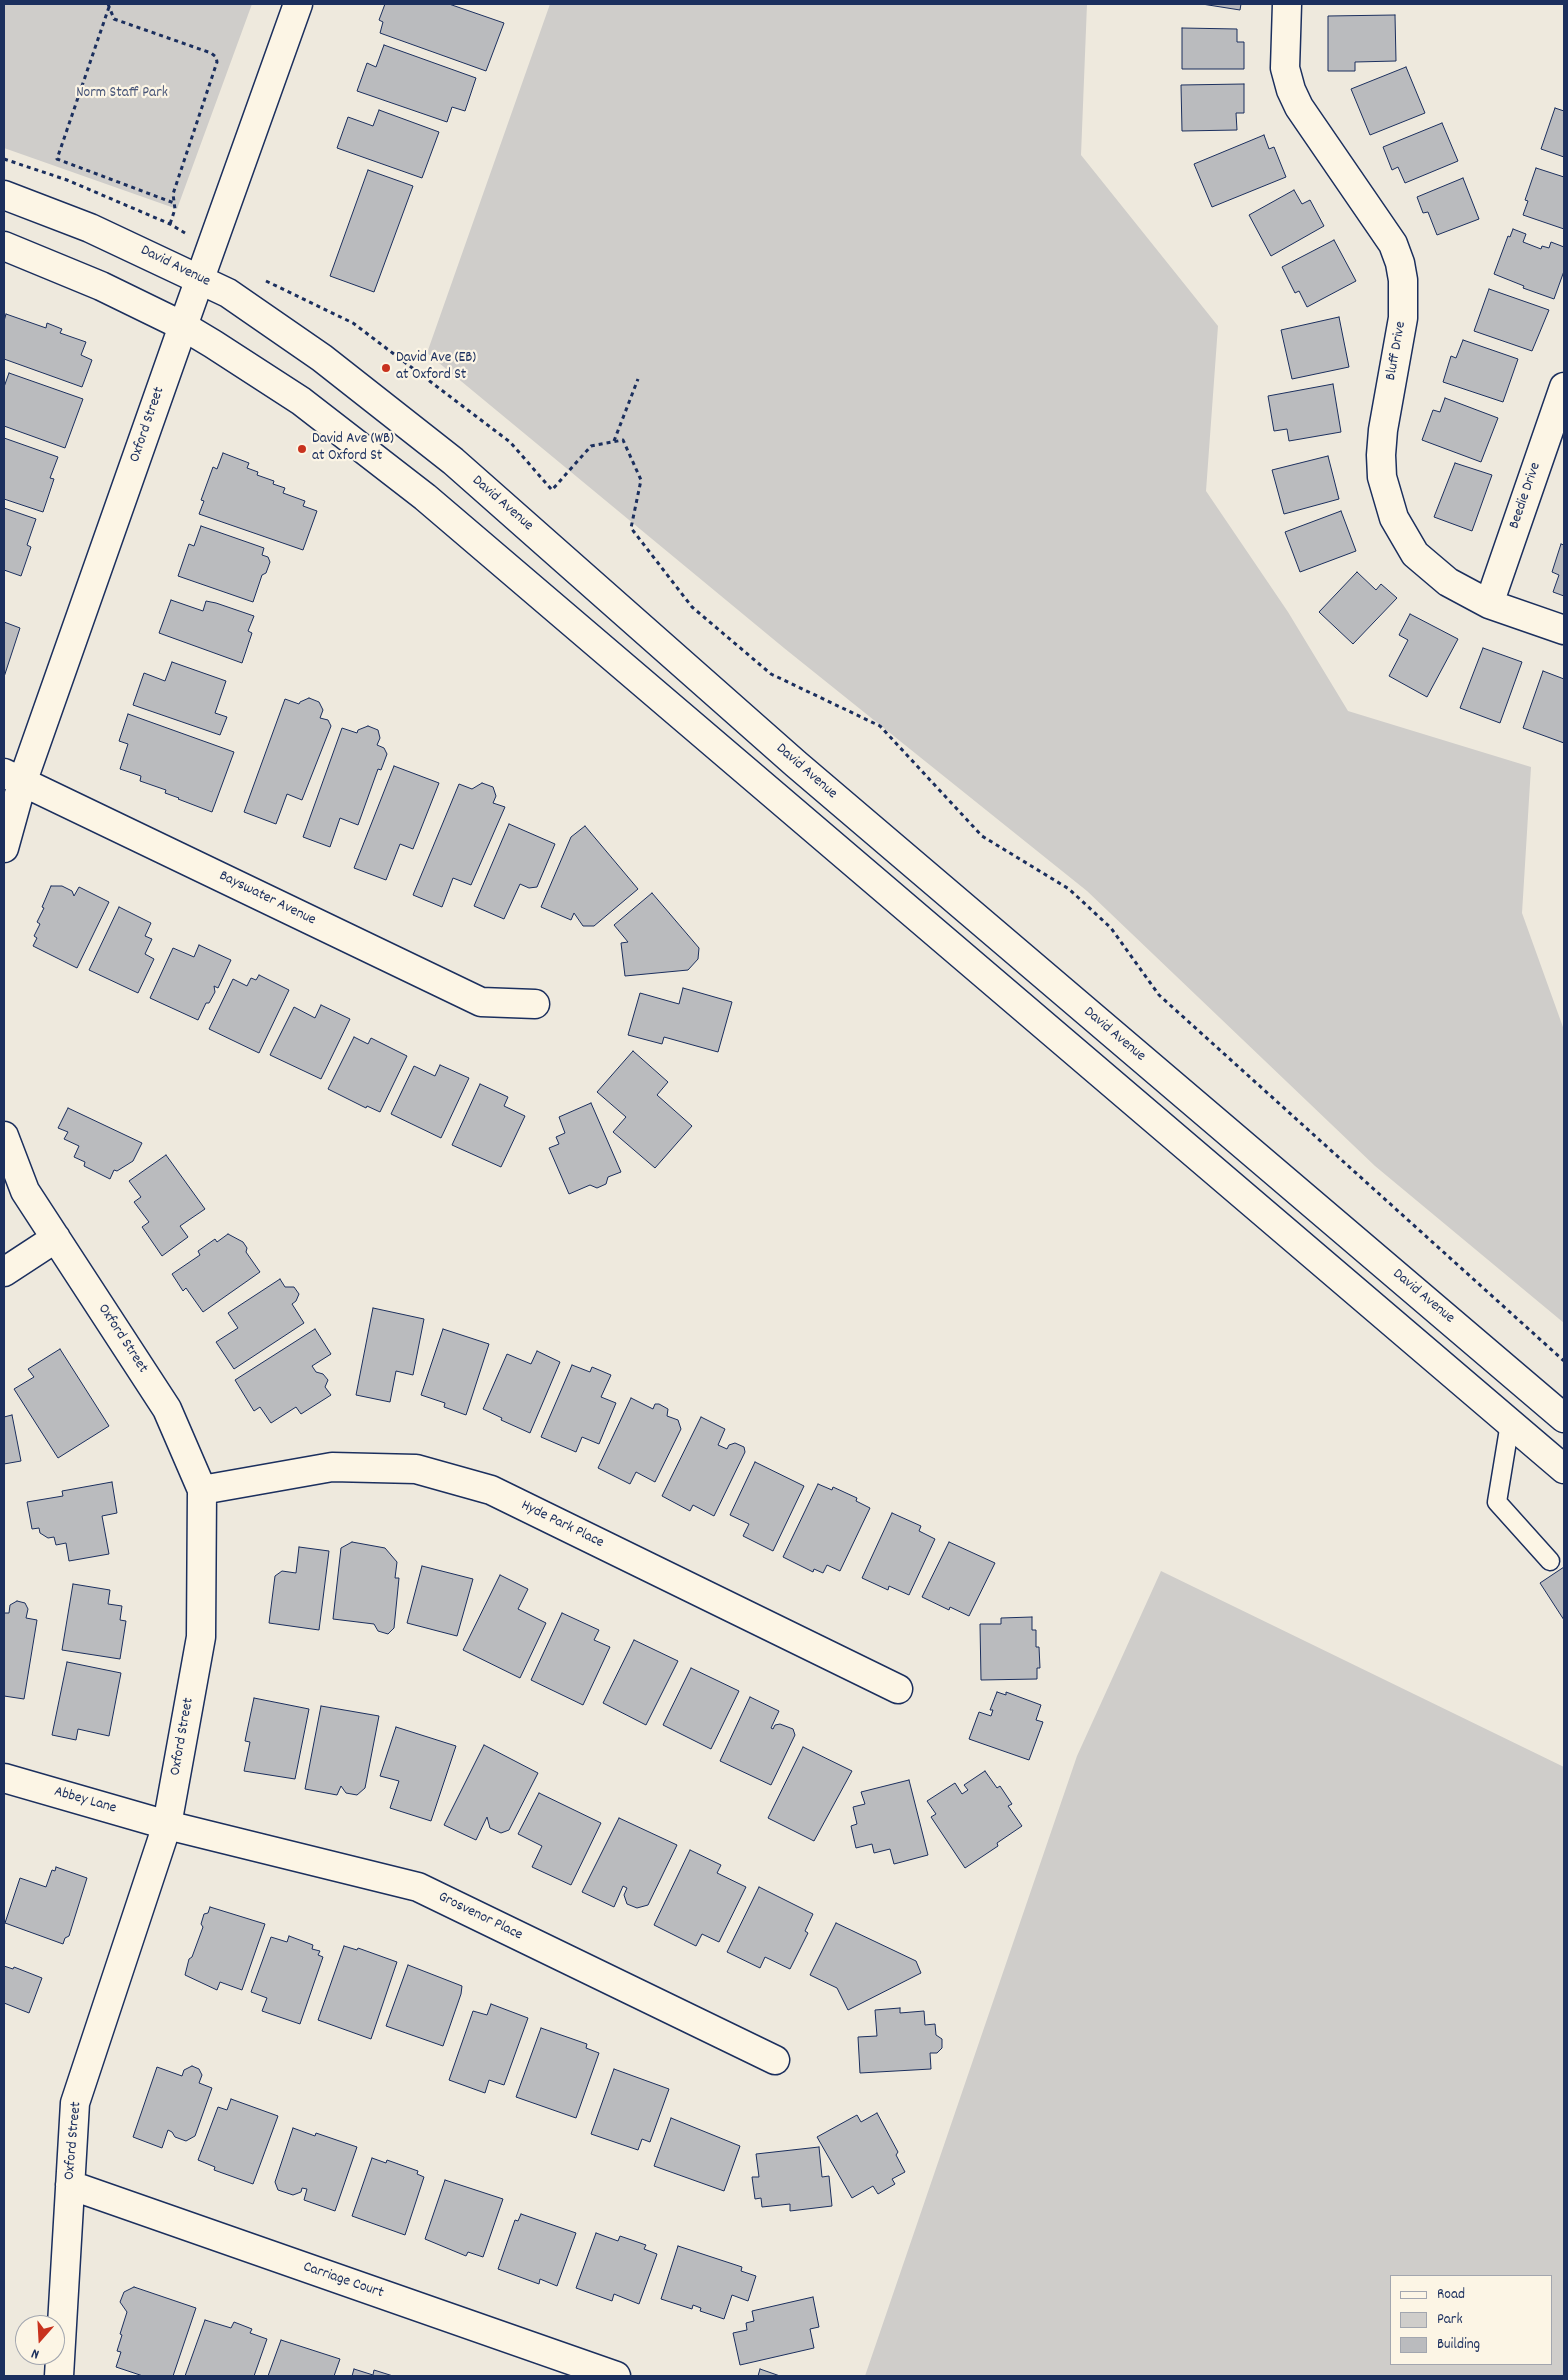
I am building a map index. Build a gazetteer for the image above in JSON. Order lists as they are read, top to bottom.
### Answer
{
  "streets": {
    "street": [
      "David Avenue",
      "Bluff Drive",
      "Oxford Street",
      "Beedie Drive",
      "Bayswater Avenue",
      "Hyde Park Place",
      "Abbey Lane",
      "Grosvenor Place",
      "Carriage Court"
    ]
  },
  "crossings": [
    ["David Avenue", "Oxford Street"],
    ["Bluff Drive", "Beedie Drive"],
    ["Oxford Street", "Bayswater Avenue"],
    ["Oxford Street", "Hyde Park Place"],
    ["Oxford Street", "Abbey Lane"],
    ["Oxford Street", "Grosvenor Place"],
    ["Oxford Street", "Carriage Court"],
    ["Abbey Lane", "Grosvenor Place"]
  ],
  "parks": ["Norm Staff Park"],
  "places": ["David Ave (EB) at Oxford St", "David Ave (WB) at Oxford St"],
  "legend": ["Road", "Park", "Building"],
  "north": "bottom"
}
